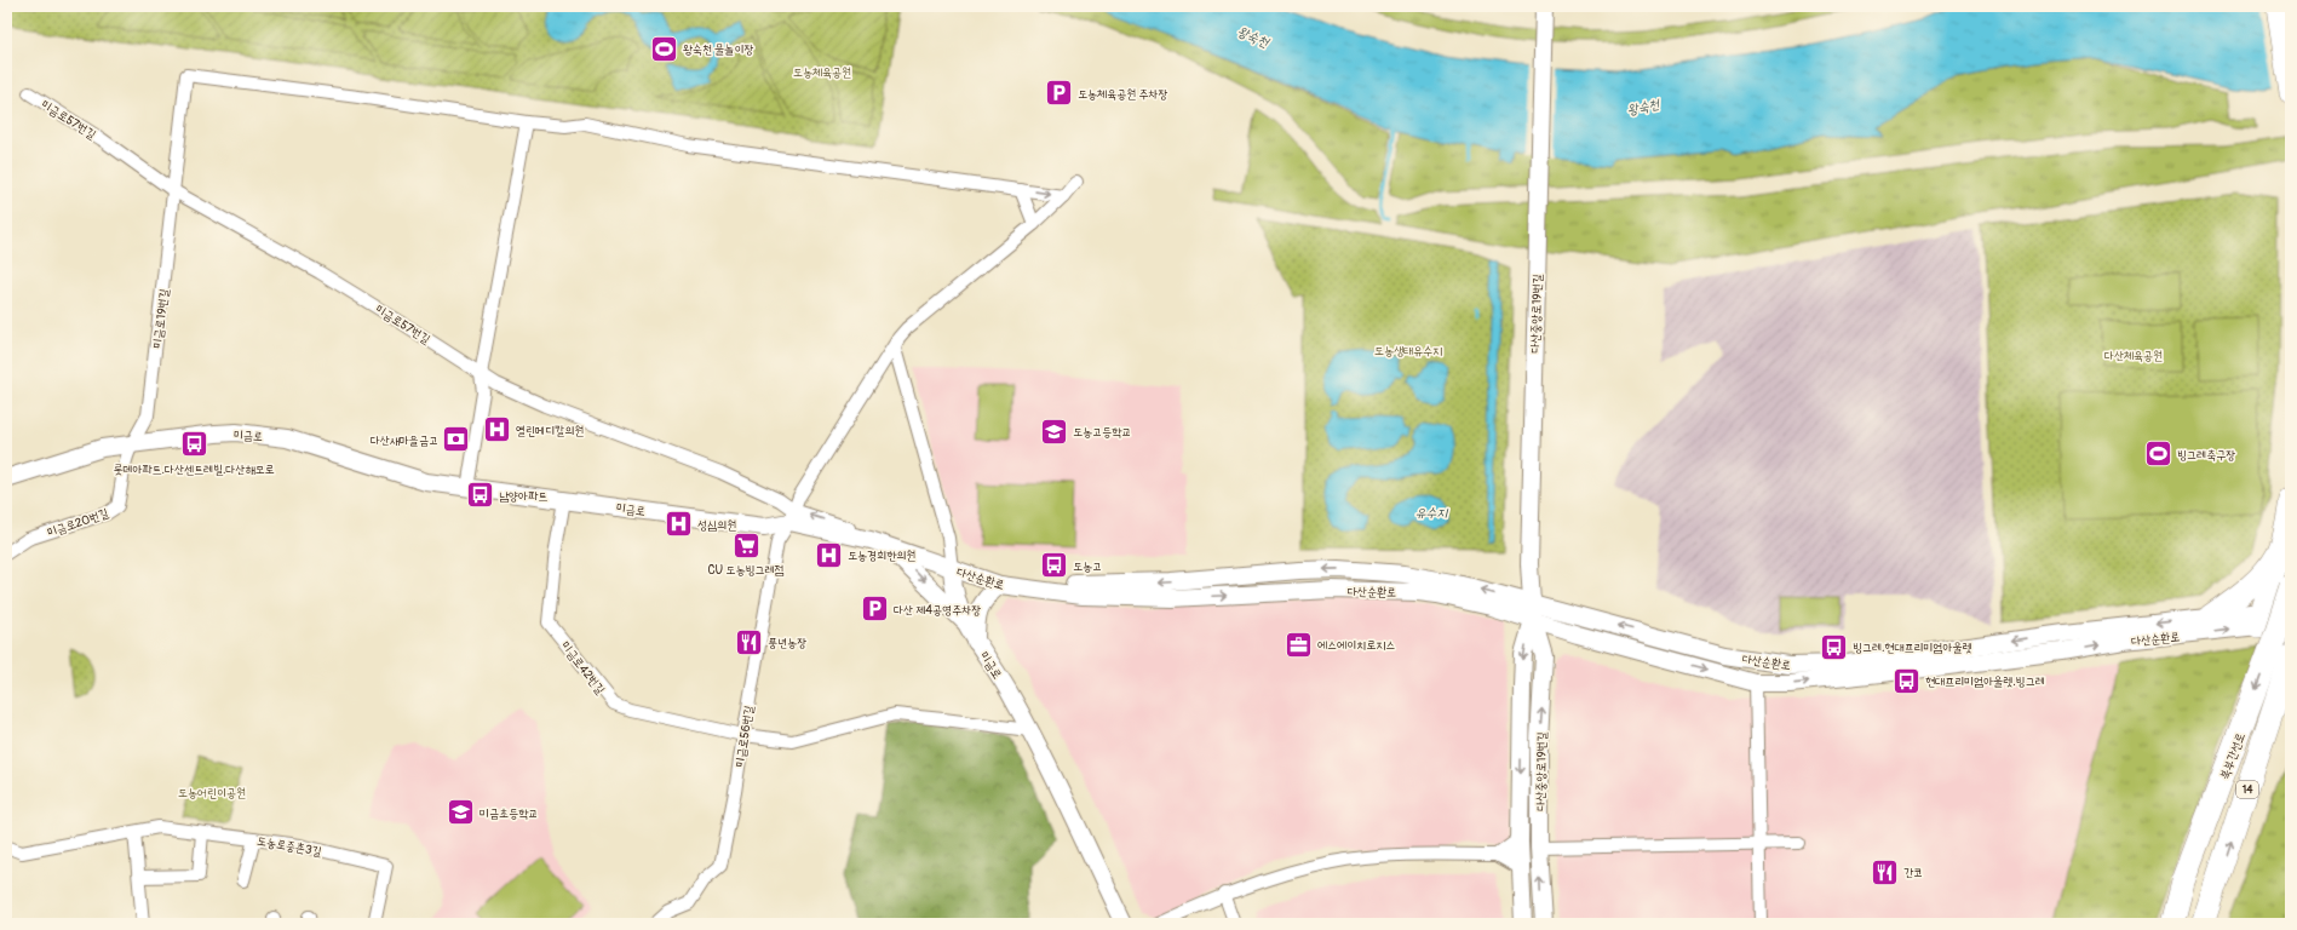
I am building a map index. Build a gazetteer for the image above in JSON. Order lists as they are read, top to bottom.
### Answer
{
  "streets": {
    "highway": ["북부간선로", "14"],
    "street": [
      "미금로57번길",
      "다산중앙로19번길",
      "미금로19번길",
      "미금로",
      "미금로20번길",
      "다산순환로",
      "미금로42번길",
      "미금로56번길",
      "도농로중촌3길"
    ]
  },
  "crossings": [
    ["미금로57번길", "미금로19번길"],
    ["미금로57번길", "미금로"],
    ["미금로57번길", "미금로56번길"],
    ["다산중앙로19번길", "다산순환로"],
    ["미금로19번길", "미금로"],
    ["미금로19번길", "미금로20번길"],
    ["미금로", "미금로20번길"],
    ["미금로", "다산순환로"],
    ["미금로", "미금로42번길"],
    ["미금로", "미금로56번길"],
    ["다산순환로", "북부간선로"],
    ["미금로42번길", "미금로56번길"]
  ],
  "water": ["왕숙천", "유수지"],
  "parks": [
    "도농체육공원",
    "도농생태유수지",
    "다산체육공원",
    "도농어린이공원"
  ],
  "places": {
    "sports": ["왕숙천 물놀이장", "빙그레축구장"],
    "parking": ["도농체육공원 주차장", "다산 제4공영주차장"],
    "hospital": ["열린메디칼의원", "성심의원", "도농경희한의원"],
    "school or university": ["도농고등학교", "미금초등학교"],
    "bank": ["다산새마을금고"],
    "bus stop": [
      "롯데아파트.다산센트레빌.다산해모로",
      "남양아파트",
      "도농고",
      "빙그레.현대프리미엄아울렛",
      "현대프리미엄아울렛.빙그레"
    ],
    "supermarket": ["CU 도농빙그레점"],
    "restaurant": ["풍년농장", "간코"],
    "office": ["에스에이치로지스"]
  }
}
